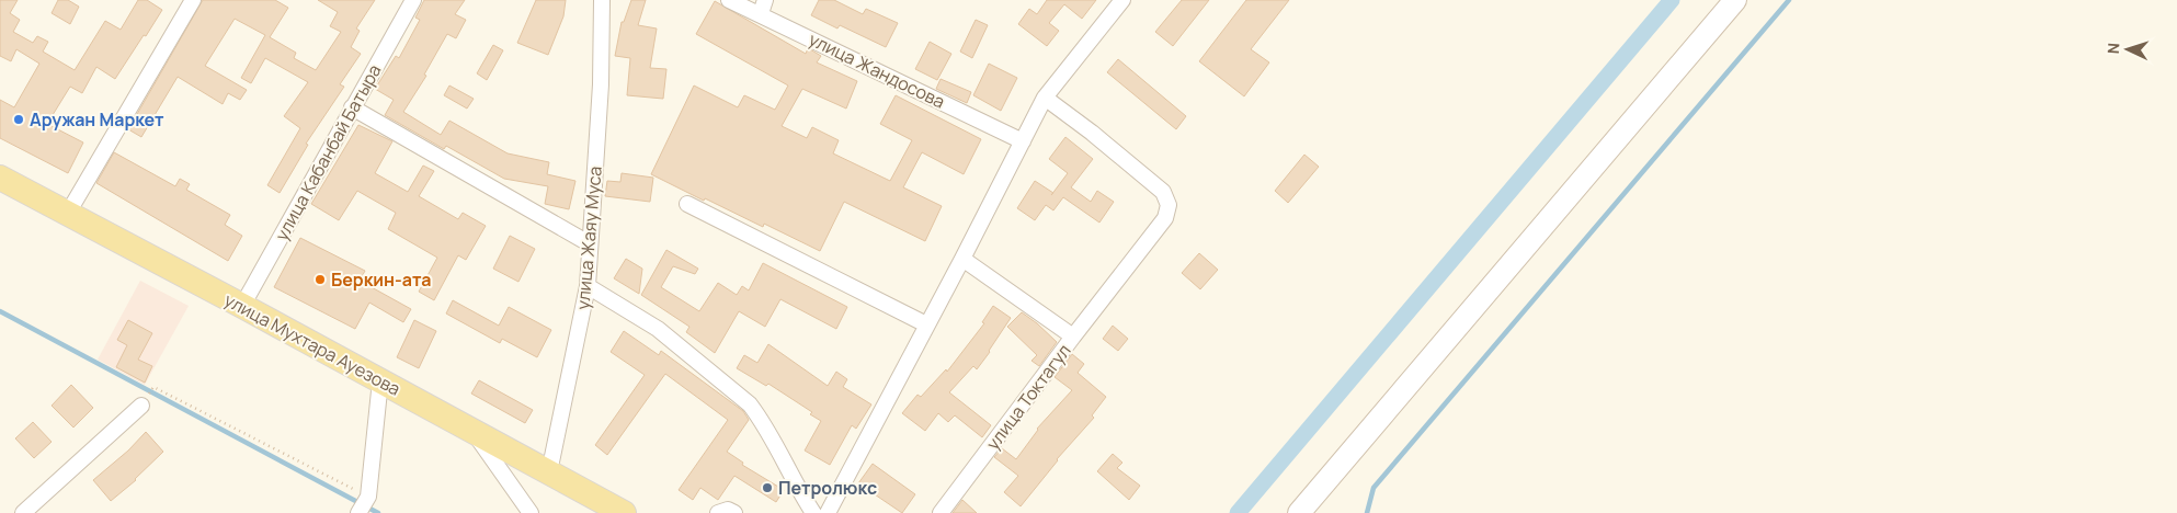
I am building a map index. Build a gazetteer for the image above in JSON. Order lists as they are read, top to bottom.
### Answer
{
  "streets": {
    "main road": ["улица Мухтара Ауезова"],
    "street": [
      "улица Жандосова",
      "улица Кабанбай Батыра",
      "улица Жаяу Муса",
      "улица Токтагул"
    ]
  },
  "crossings": [
    ["улица Кабанбай Батыра", "улица Мухтара Ауезова"],
    ["улица Жаяу Муса", "улица Мухтара Ауезова"]
  ],
  "places": ["Аружан Маркет", "Беркин-ата", "Петролюкс"],
  "north": "left"
}
